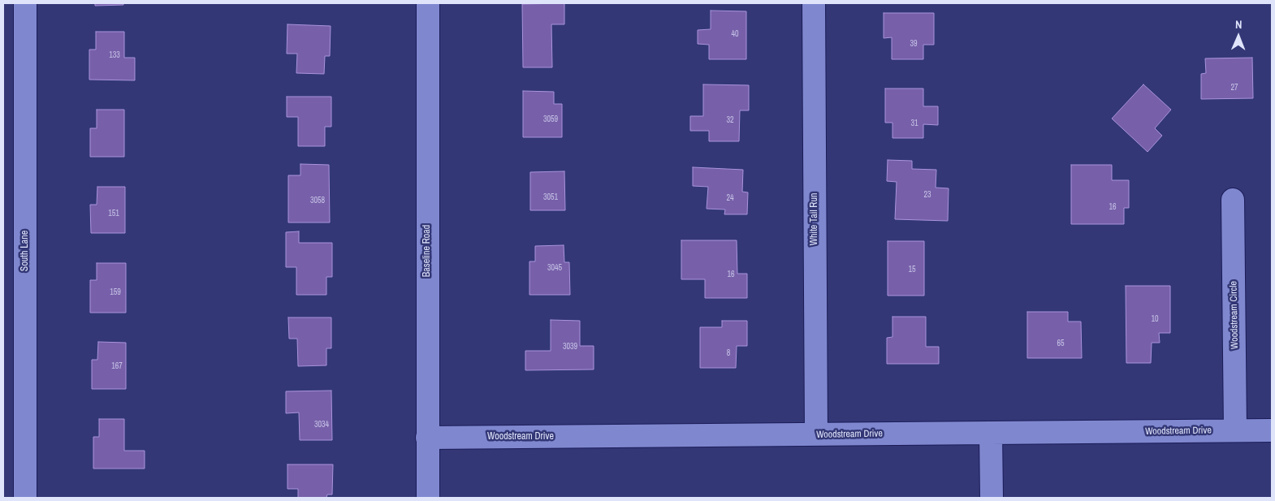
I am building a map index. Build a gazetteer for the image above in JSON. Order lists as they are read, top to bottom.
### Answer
{
  "streets": {
    "street": [
      "White Tail Run",
      "South Lane",
      "Baseline Road",
      "Woodstream Circle",
      "Woodstream Drive"
    ]
  },
  "crossings": [
    ["White Tail Run", "Woodstream Drive"],
    ["Baseline Road", "Woodstream Drive"],
    ["Woodstream Circle", "Woodstream Drive"]
  ],
  "house_numbers": [
    "40",
    "39",
    "133",
    "27",
    "3059",
    "32",
    "31",
    "23",
    "3051",
    "24",
    "3058",
    "16",
    "151",
    "3045",
    "15",
    "16",
    "159",
    "10",
    "65",
    "3039",
    "8",
    "167",
    "3034"
  ],
  "north": "top"
}
